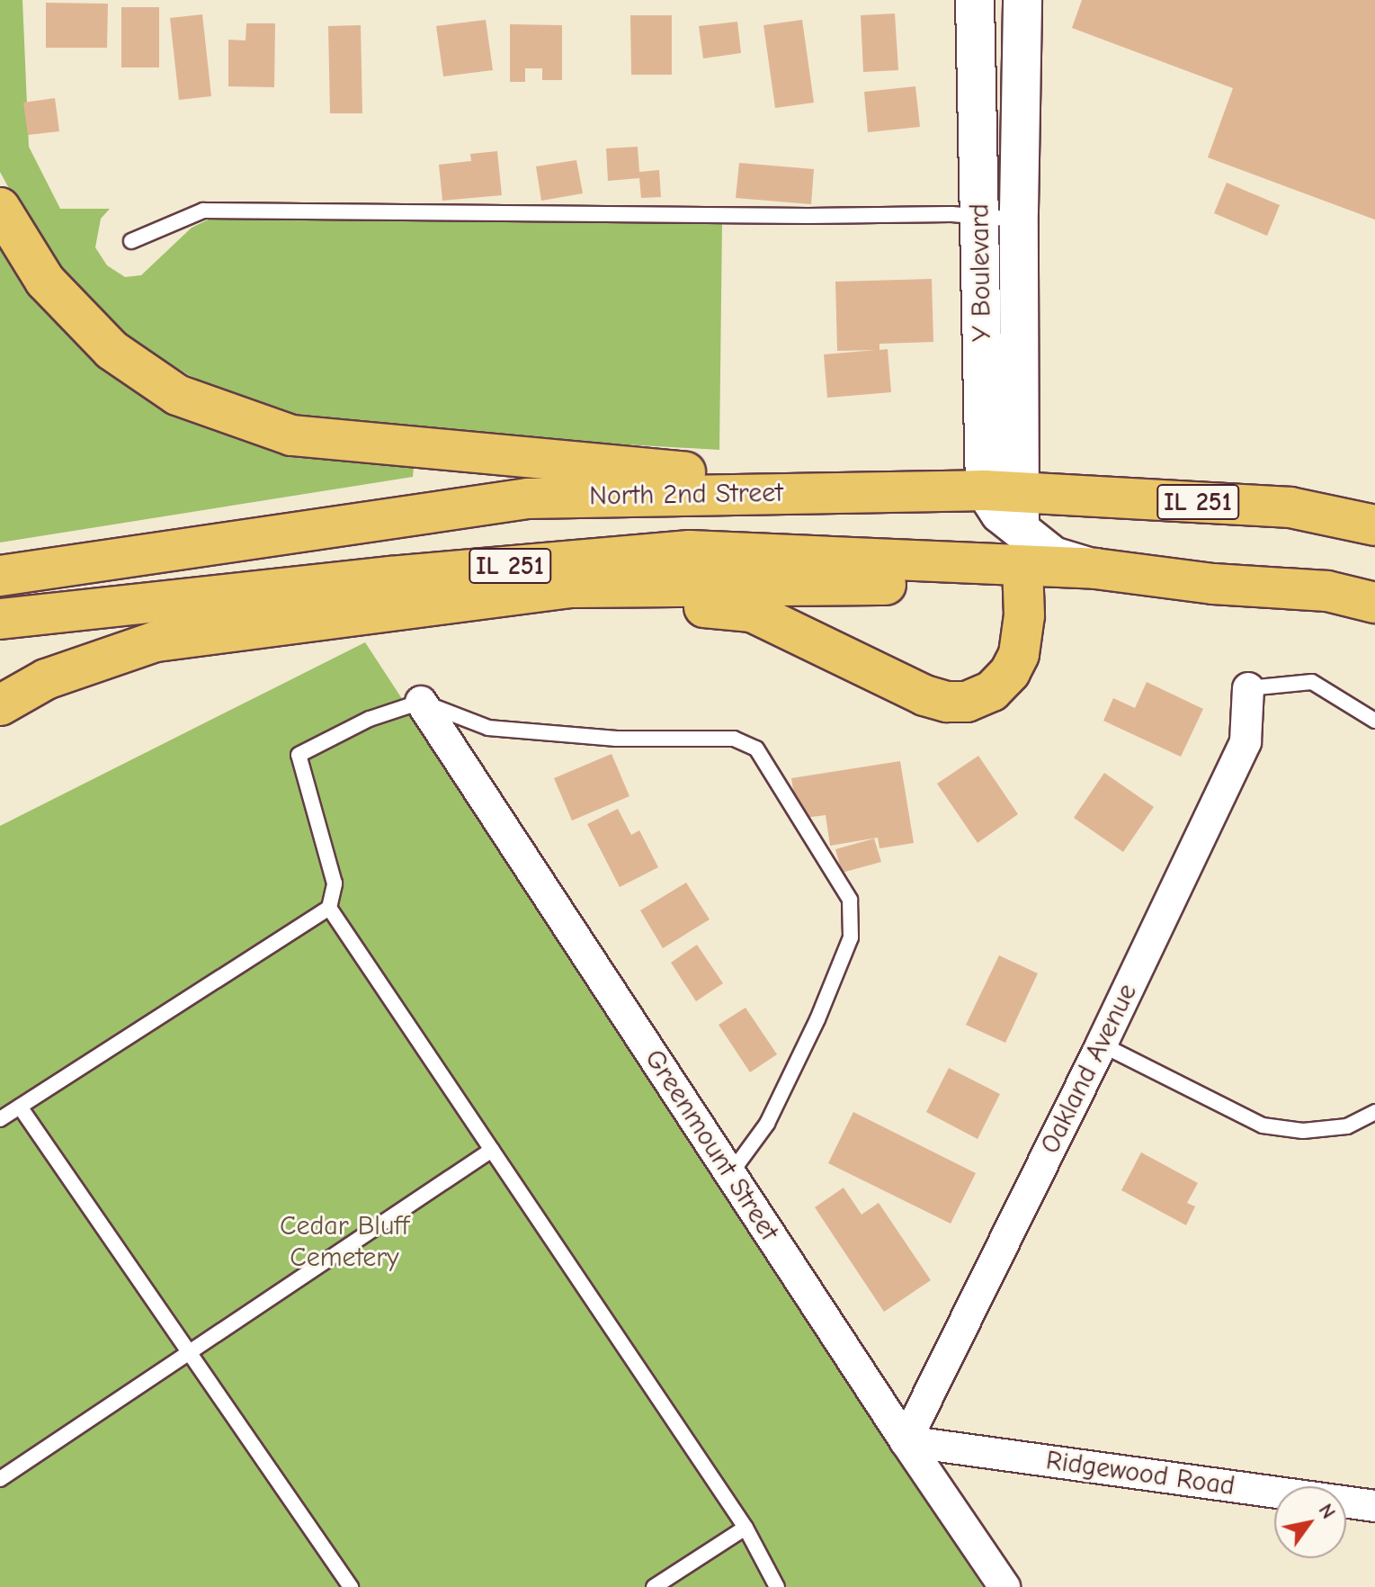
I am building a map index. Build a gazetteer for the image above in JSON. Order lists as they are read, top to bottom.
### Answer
{
  "streets": {
    "main road": ["North 2nd Street", "IL 251"],
    "street": [
      "Y Boulevard",
      "Oakland Avenue",
      "Greenmount Street",
      "Ridgewood Road"
    ]
  },
  "crossings": [
    ["Y Boulevard", "North 2nd Street"],
    ["Oakland Avenue", "Greenmount Street"],
    ["Oakland Avenue", "Ridgewood Road"],
    ["Greenmount Street", "Ridgewood Road"]
  ],
  "parks": ["Cedar Bluff Cemetery"],
  "north": "top right"
}
